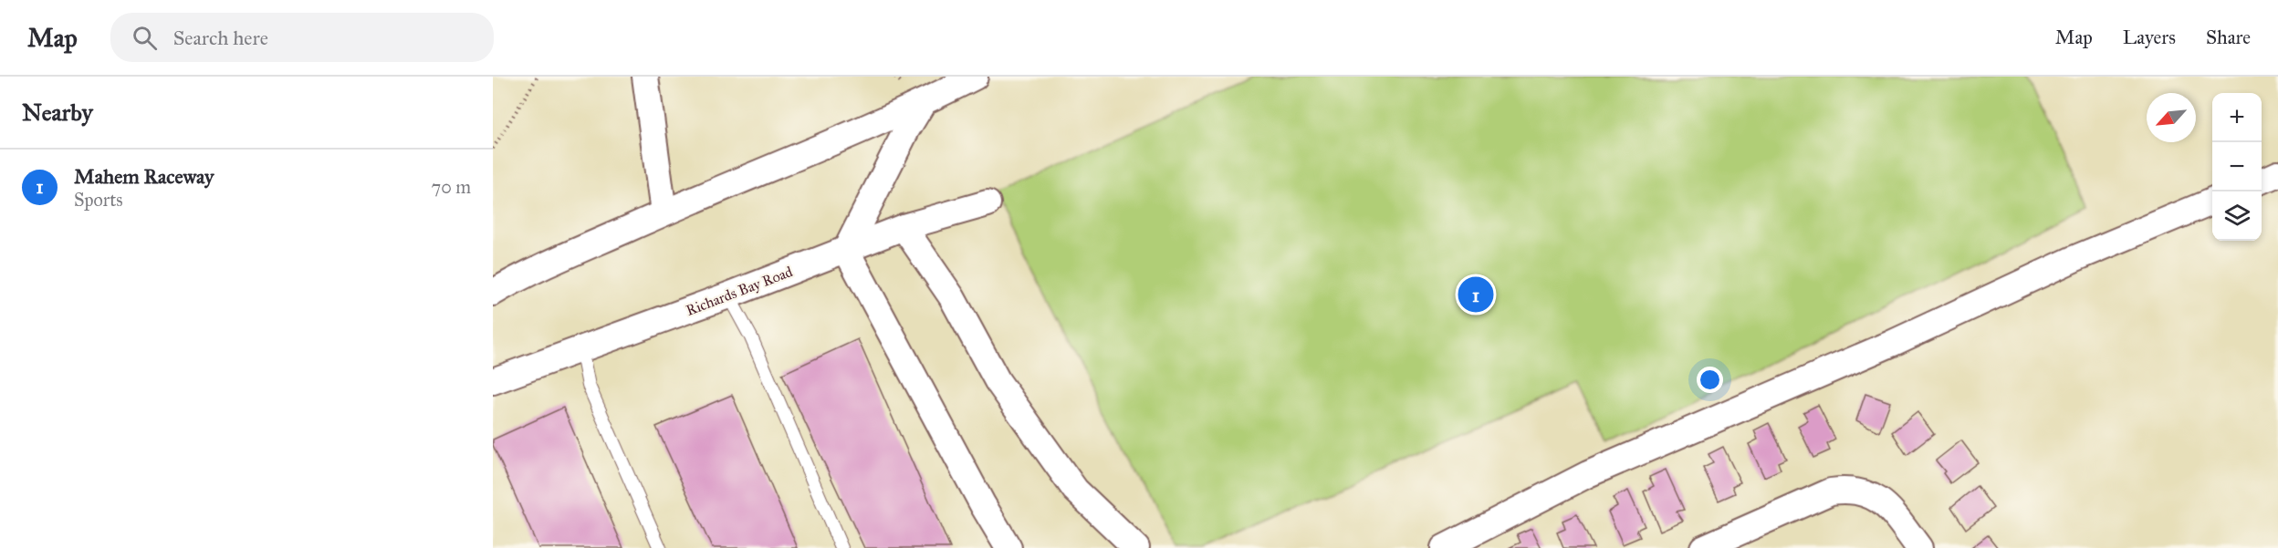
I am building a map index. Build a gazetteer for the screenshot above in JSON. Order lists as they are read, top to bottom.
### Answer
{
  "streets": {
    "street": ["Richards Bay Road"]
  },
  "north": "bottom left",
  "page": {
    "header": "Map",
    "search": "Search here",
    "nav": ["Map", "Layers", "Share"],
    "heading": "Nearby",
    "map_buttons": ["+", "−"],
    "list": [
      {
        "mark": "1",
        "name": "Mahem Raceway",
        "note": "Sports",
        "value": "70 m"
      }
    ],
    "pins": "1"
  }
}
